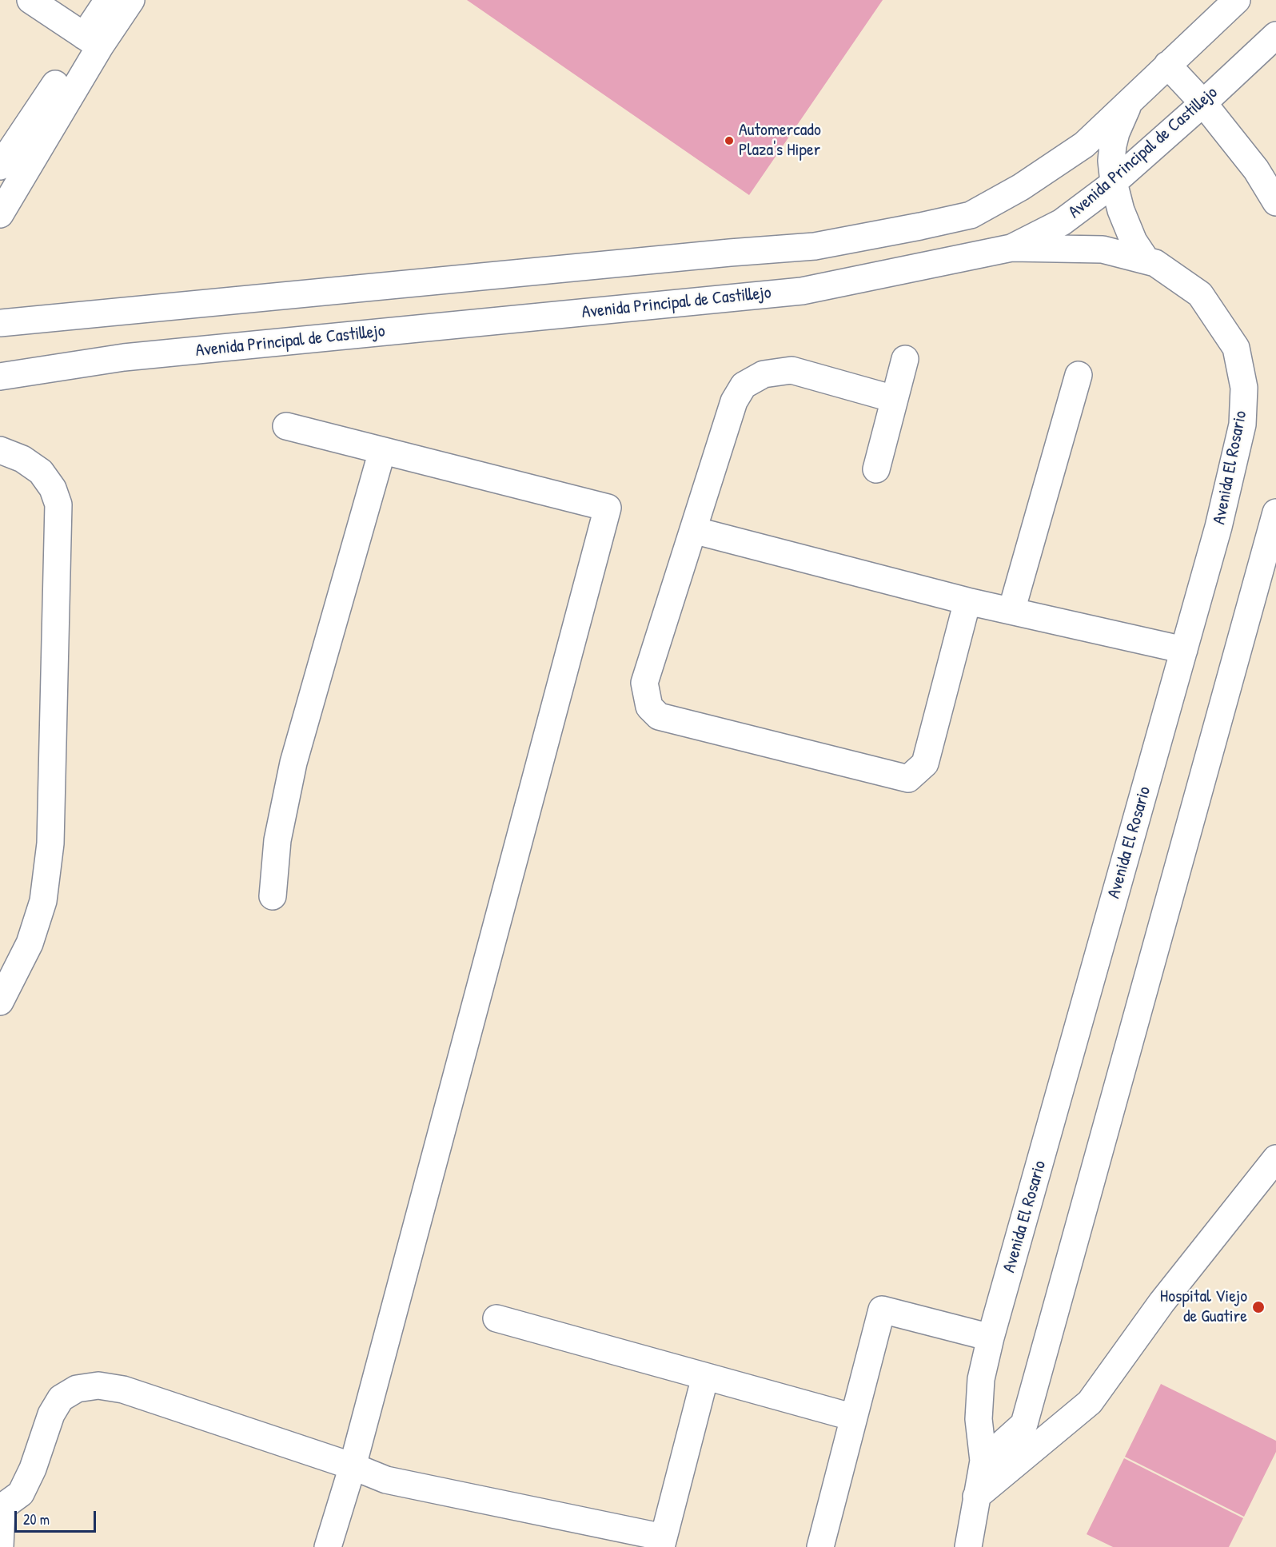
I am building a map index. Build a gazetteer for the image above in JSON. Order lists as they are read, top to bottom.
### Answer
{
  "streets": {
    "street": ["Avenida Principal de Castillejo", "Avenida El Rosario"]
  },
  "crossings": [
    ["Avenida Principal de Castillejo", "Avenida El Rosario"]
  ],
  "places": ["Automercado Plaza's Hiper", "Hospital Viejo de Guatire"],
  "scale_bar": "20 m"
}
